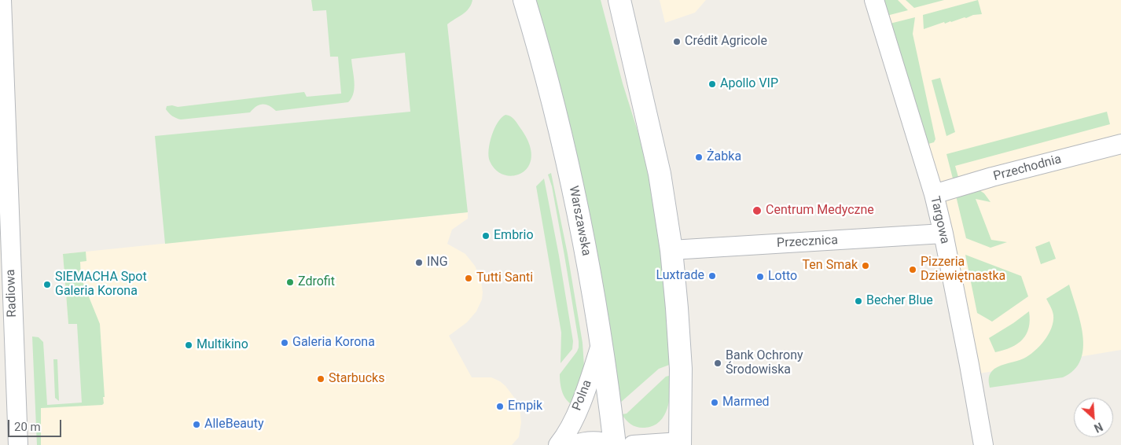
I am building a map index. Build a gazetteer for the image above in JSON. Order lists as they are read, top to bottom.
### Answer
{
  "streets": {
    "main road": ["Warszawska"],
    "street": [
      "Przechodnia",
      "Targowa",
      "Przecznica",
      "Radiowa",
      "Polna"
    ]
  },
  "crossings": [
    ["Przechodnia", "Targowa"],
    ["Targowa", "Przecznica"],
    ["Warszawska", "Polna"]
  ],
  "places": [
    "Crédit Agricole",
    "Apollo VIP",
    "Żabka",
    "Centrum Medyczne",
    "Embrio",
    "ING",
    "Ten Smak",
    "Pizzeria Dziewiętnastka",
    "Luxtrade",
    "Lotto",
    "Tutti Santi",
    "Zdrofit",
    "SIEMACHA Spot Galeria Korona",
    "Becher Blue",
    "Galeria Korona",
    "Multikino",
    "Bank Ochrony Środowiska",
    "Starbucks",
    "Marmed",
    "Empik",
    "AlleBeauty"
  ],
  "scale_bar": "20 m",
  "north": "bottom right"
}
